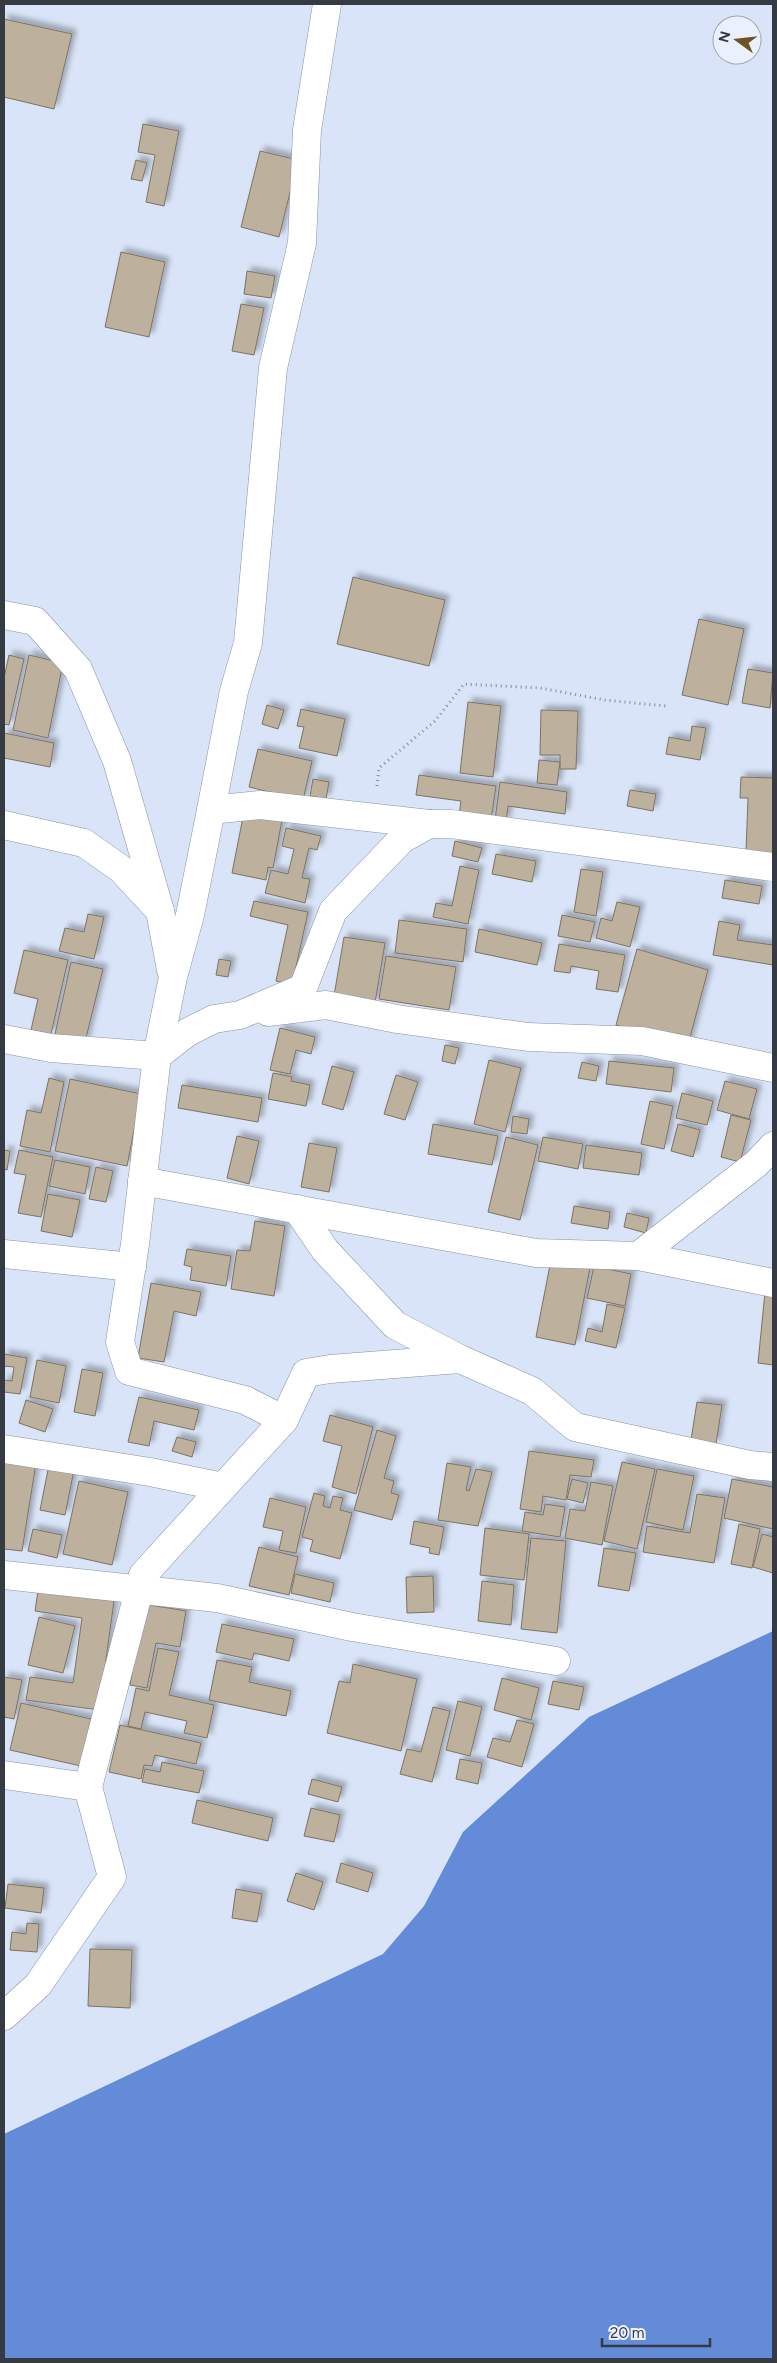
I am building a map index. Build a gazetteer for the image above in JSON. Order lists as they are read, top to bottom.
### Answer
{
  "scale_bar": "20 m",
  "north": "left"
}
